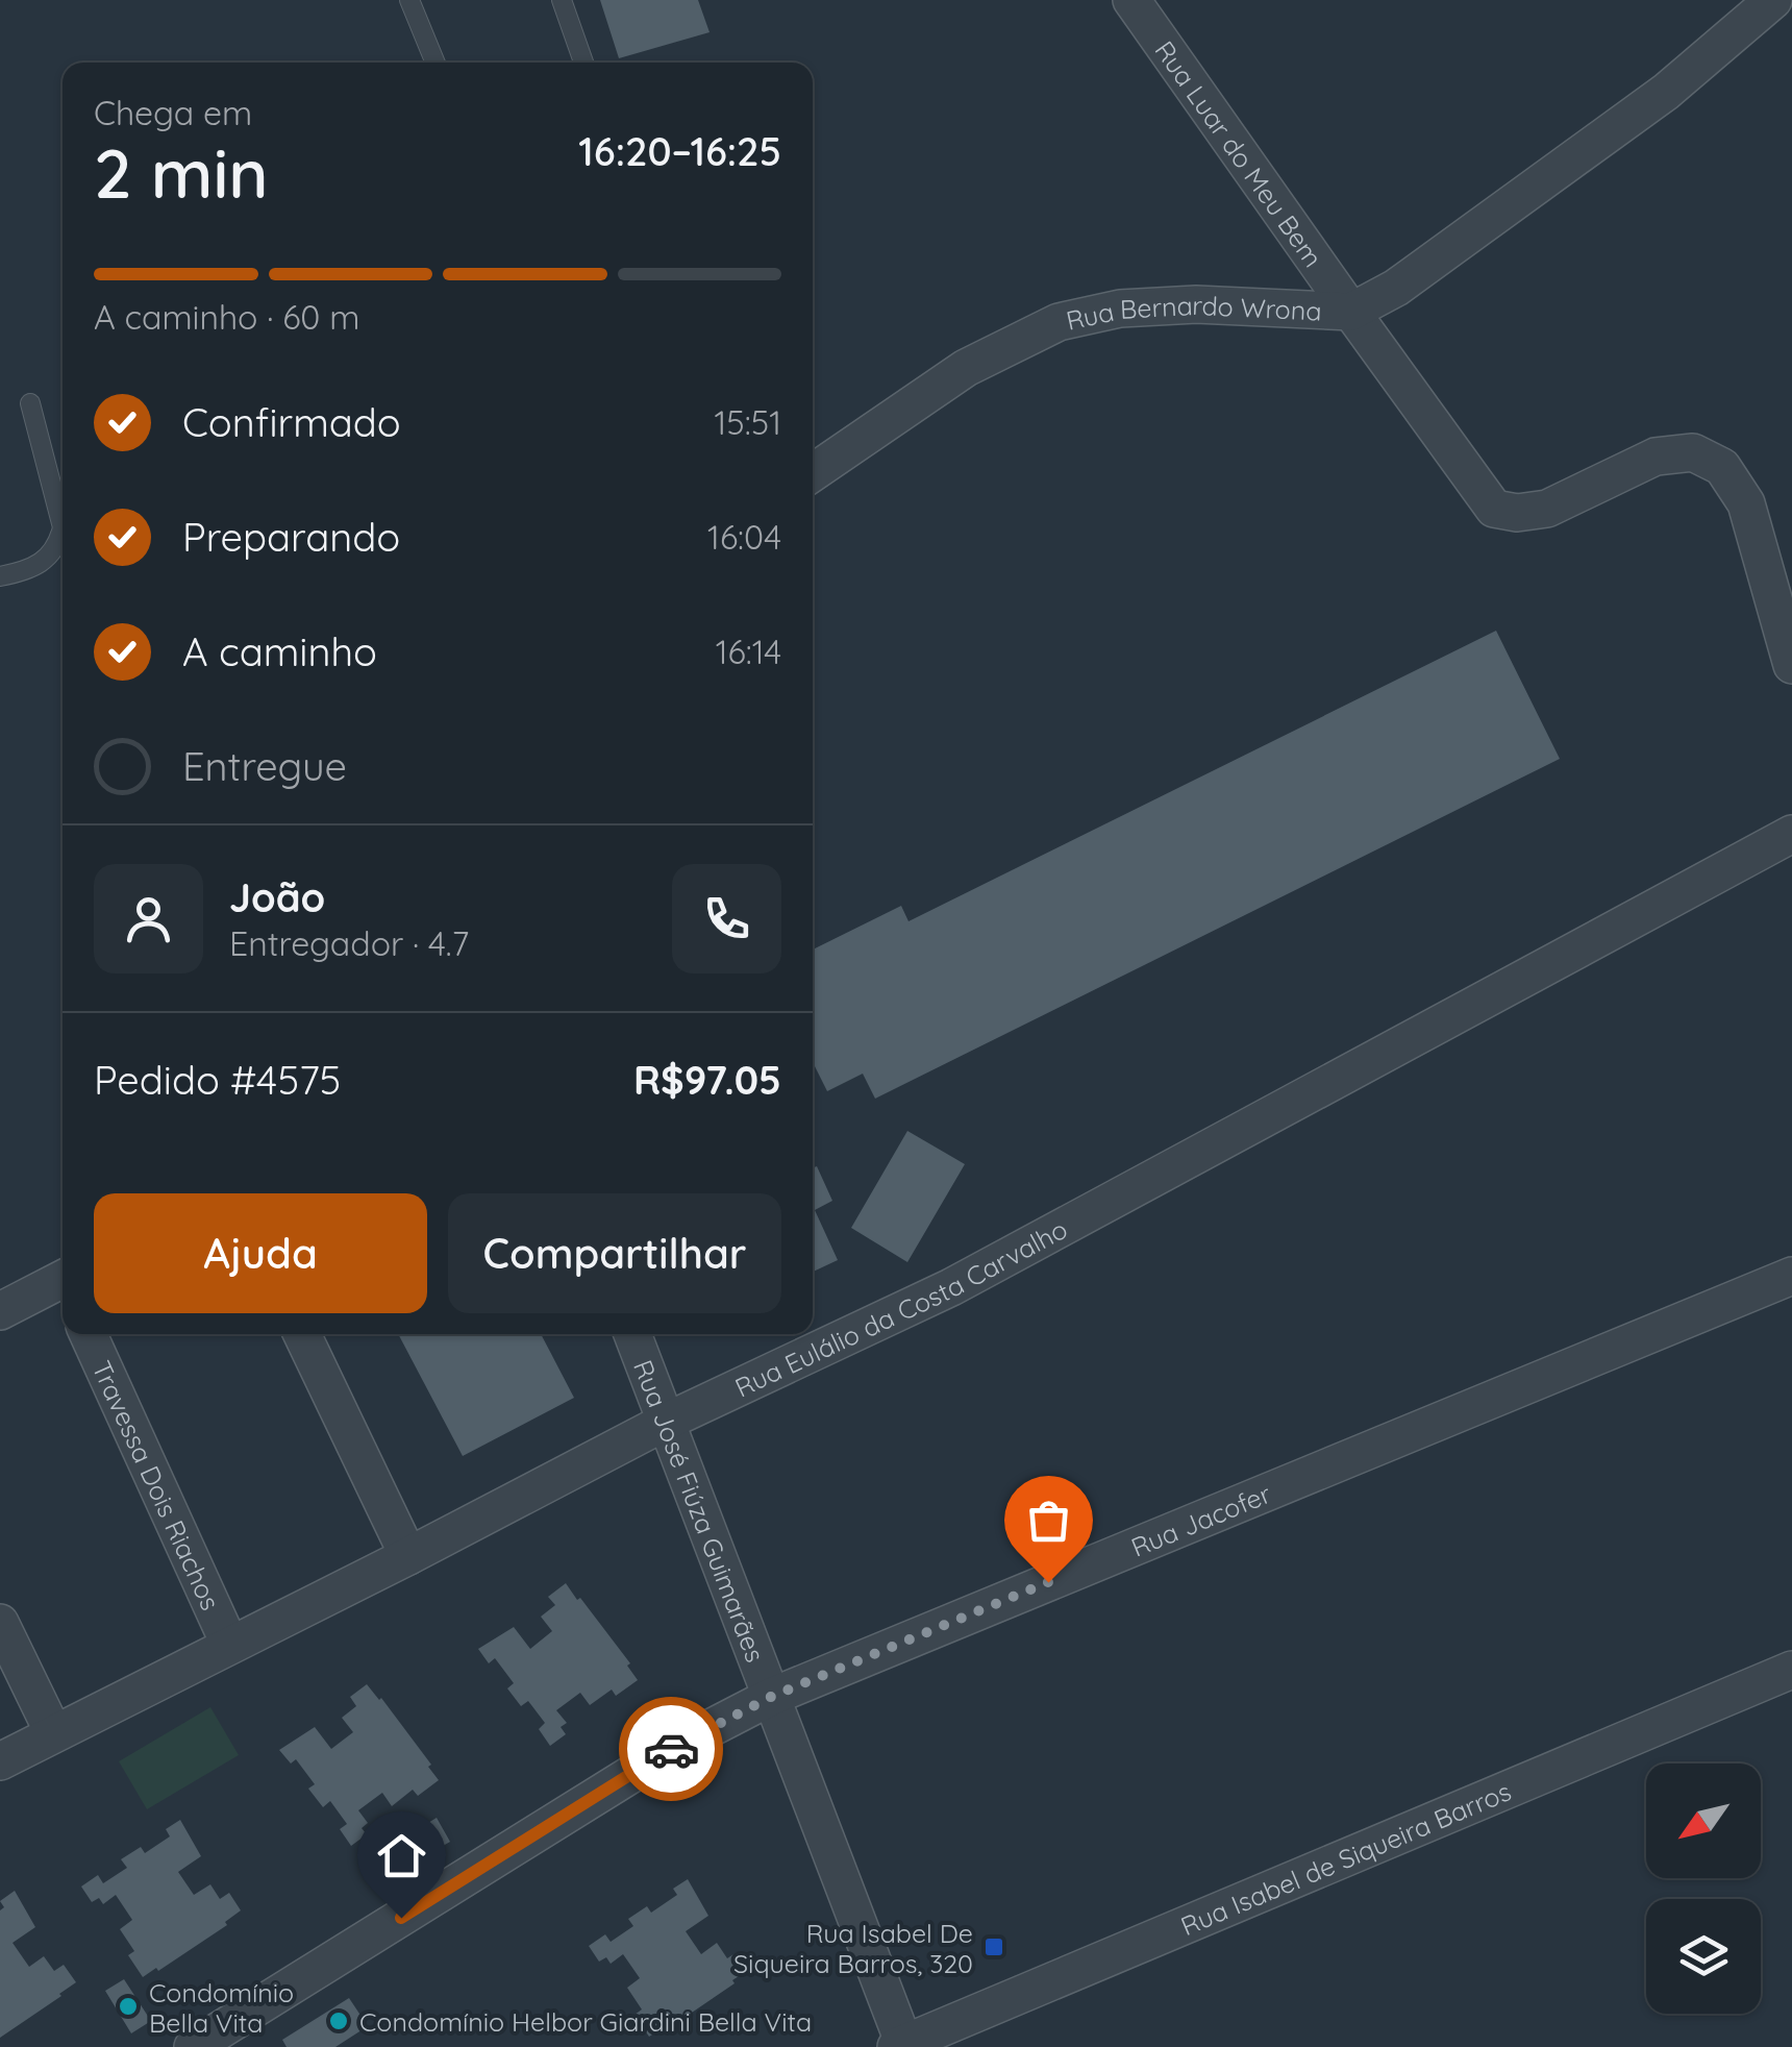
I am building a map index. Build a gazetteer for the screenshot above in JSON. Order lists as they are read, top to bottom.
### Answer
{
  "streets": {
    "street": [
      "Rua Luar do Meu Bem",
      "Rua Bernardo Wrona",
      "Rua Eulálio da Costa Carvalho",
      "Travessa Dois Riachos",
      "Rua José Fiúza Guimarães",
      "Rua Jacofer",
      "Rua Isabel de Siqueira Barros"
    ]
  },
  "crossings": [
    ["Rua Luar do Meu Bem", "Rua Bernardo Wrona"],
    ["Rua Eulálio da Costa Carvalho", "Travessa Dois Riachos"],
    ["Rua Eulálio da Costa Carvalho", "Rua José Fiúza Guimarães"],
    ["Rua José Fiúza Guimarães", "Rua Jacofer"],
    ["Rua José Fiúza Guimarães", "Rua Isabel de Siqueira Barros"]
  ],
  "places": {
    "transit": ["Rua Isabel De Siqueira Barros, 320"],
    "other": ["Condomínio Bella Vita", "Condomínio Helbor Giardini Bella Vita"]
  },
  "north": "bottom left",
  "page": {
    "heading": ["2 min", "Chega em", "16:20–16:25"],
    "panel": [
      "João",
      "Entregador · 4.7",
      "Pedido #4575",
      "R$97.05"
    ],
    "bar": "A caminho · 60 m",
    "list": [
      ["Confirmado", "15:51"],
      ["Preparando", "16:04"],
      ["A caminho", "16:14"],
      "Entregue"
    ],
    "buttons": ["Ajuda", "Compartilhar"]
  }
}
